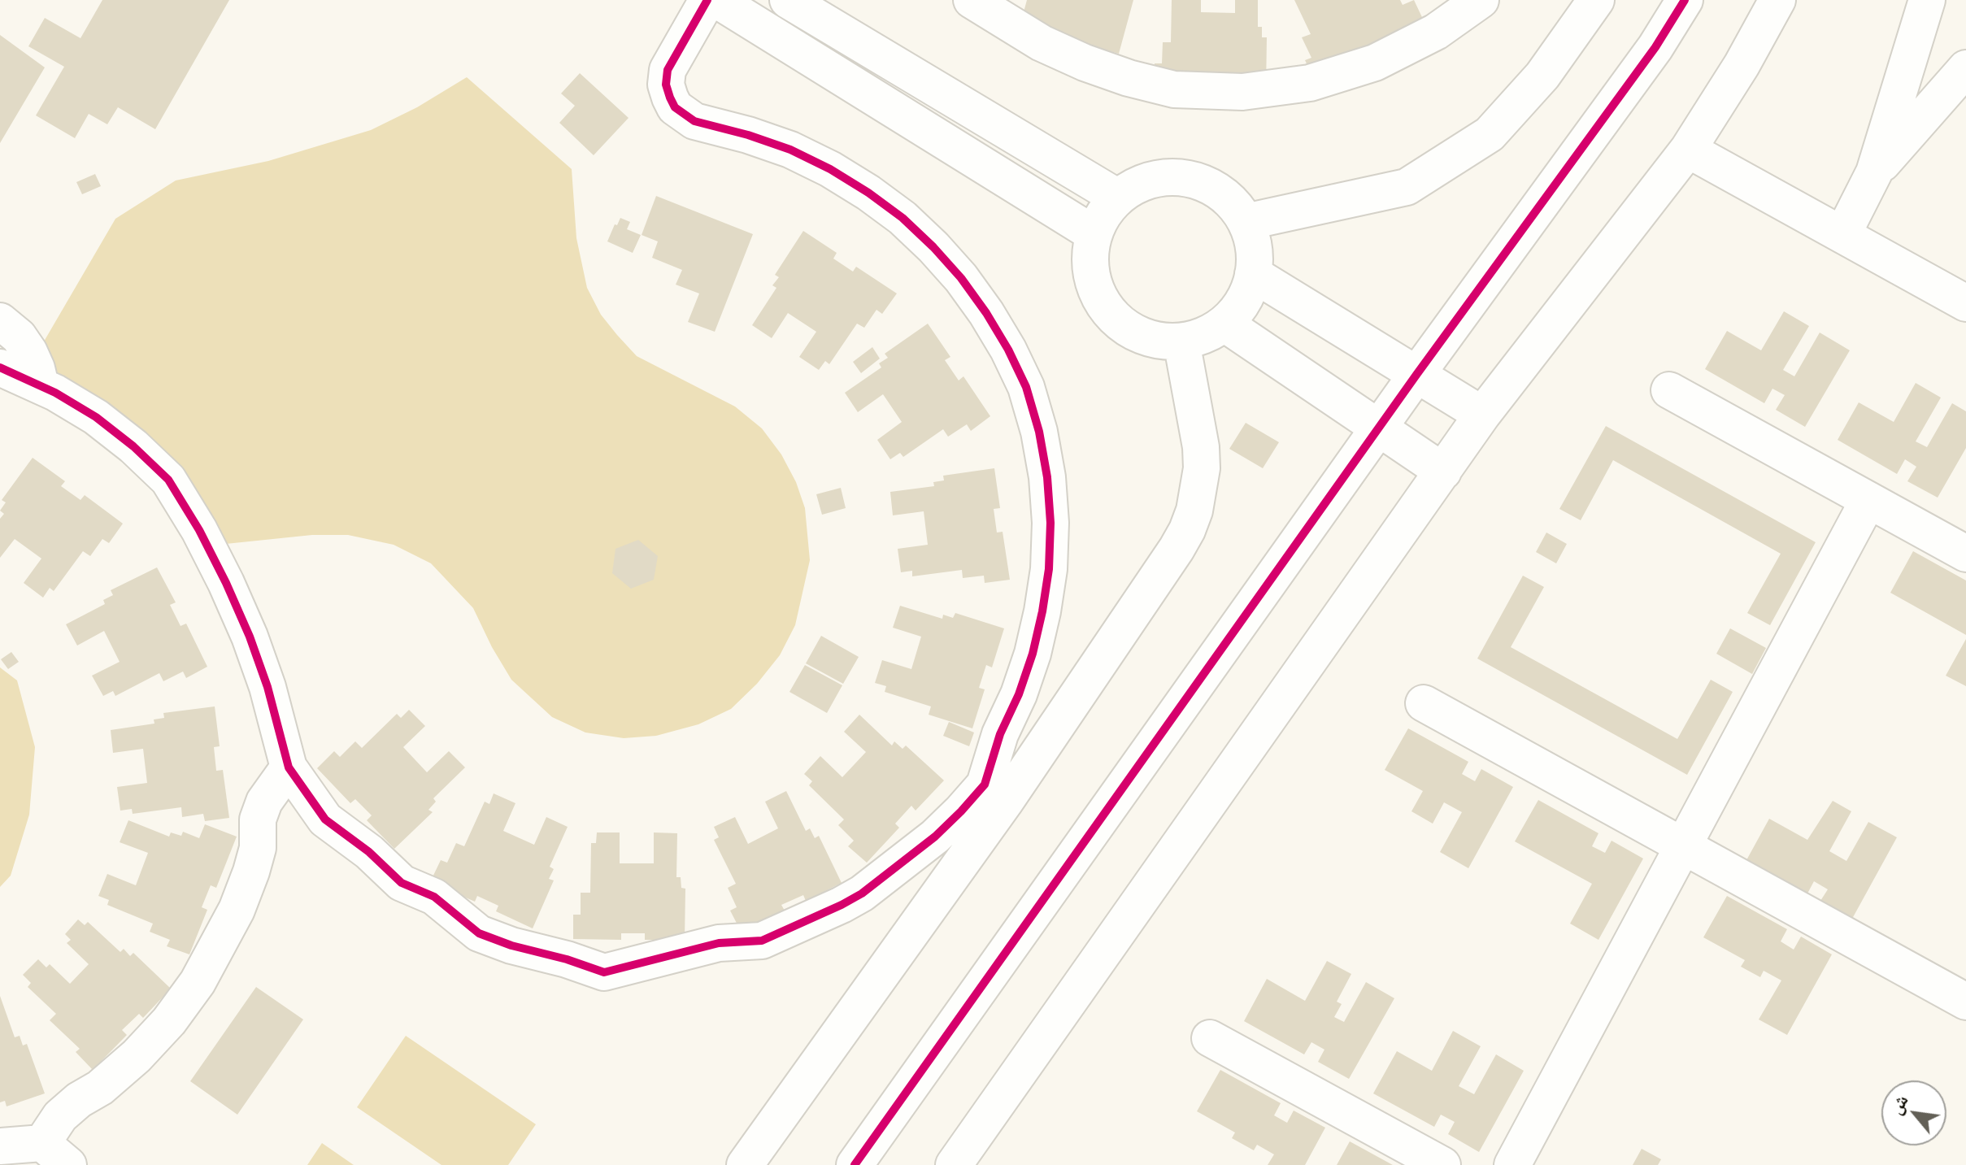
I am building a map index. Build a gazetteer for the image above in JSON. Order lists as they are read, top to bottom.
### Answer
{
  "north": "top left"
}
